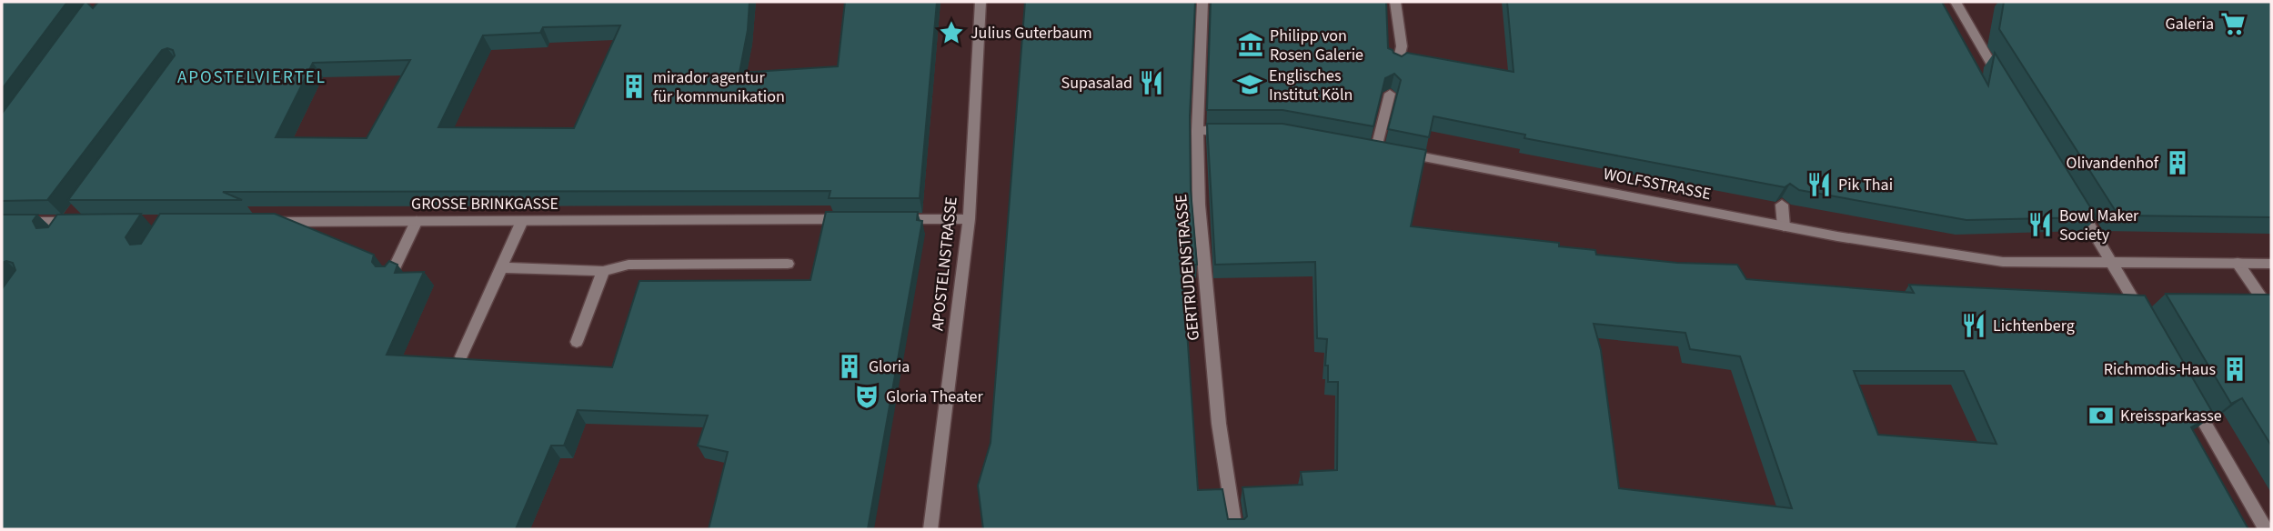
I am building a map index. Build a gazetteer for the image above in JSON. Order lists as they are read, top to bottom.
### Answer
{
  "streets": {
    "street": [
      "WOLFSSTRASSE",
      "GROSSE BRINKGASSE",
      "APOSTELNSTRASSE",
      "GERTRUDENSTRASSE"
    ]
  },
  "districts": ["APOSTELVIERTEL"],
  "places": {
    "supermarket": ["Galeria"],
    "place": ["Julius Guterbaum"],
    "museum": ["Philipp von Rosen Galerie"],
    "restaurant": [
      "Supasalad",
      "Pik Thai",
      "Bowl Maker Society",
      "Lichtenberg"
    ],
    "school or university": ["Englisches Institut Köln"],
    "building": [
      "mirador agentur für kommunikation",
      "Olivandenhof",
      "Gloria",
      "Richmodis-Haus"
    ],
    "theatre": ["Gloria Theater"],
    "bank": ["Kreissparkasse"]
  }
}
